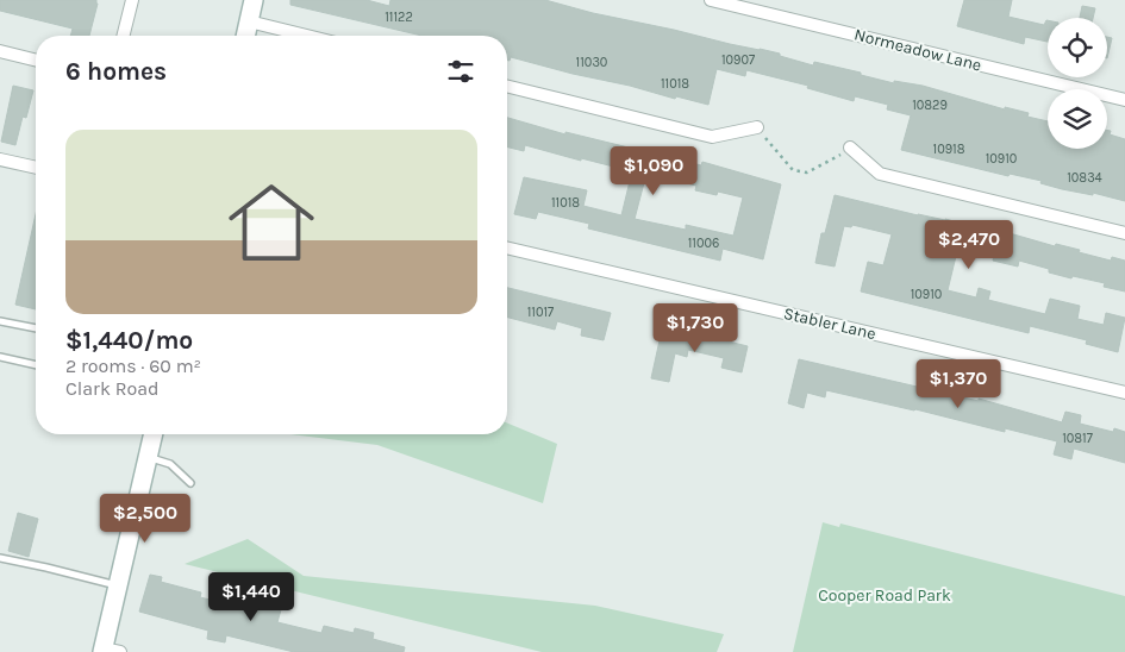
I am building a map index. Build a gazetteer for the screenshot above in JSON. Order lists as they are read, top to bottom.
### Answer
{
  "streets": {
    "street": ["Normeadow Lane", "Stabler Lane"]
  },
  "parks": ["Cooper Road Park"],
  "house_numbers": [
    "11122",
    "10907",
    "11030",
    "11018",
    "10829",
    "10918",
    "10910",
    "10834",
    "11018",
    "11006",
    "10910",
    "11017",
    "10817"
  ],
  "page": {
    "heading": "6 homes",
    "list": [
      {
        "name": "$1,440/mo",
        "note": "2 rooms · 60 m² · Clark Road"
      }
    ],
    "price": [
      "$1,090",
      "$2,470",
      "$1,730",
      "$1,370",
      "$2,500",
      "$1,440"
    ]
  }
}
